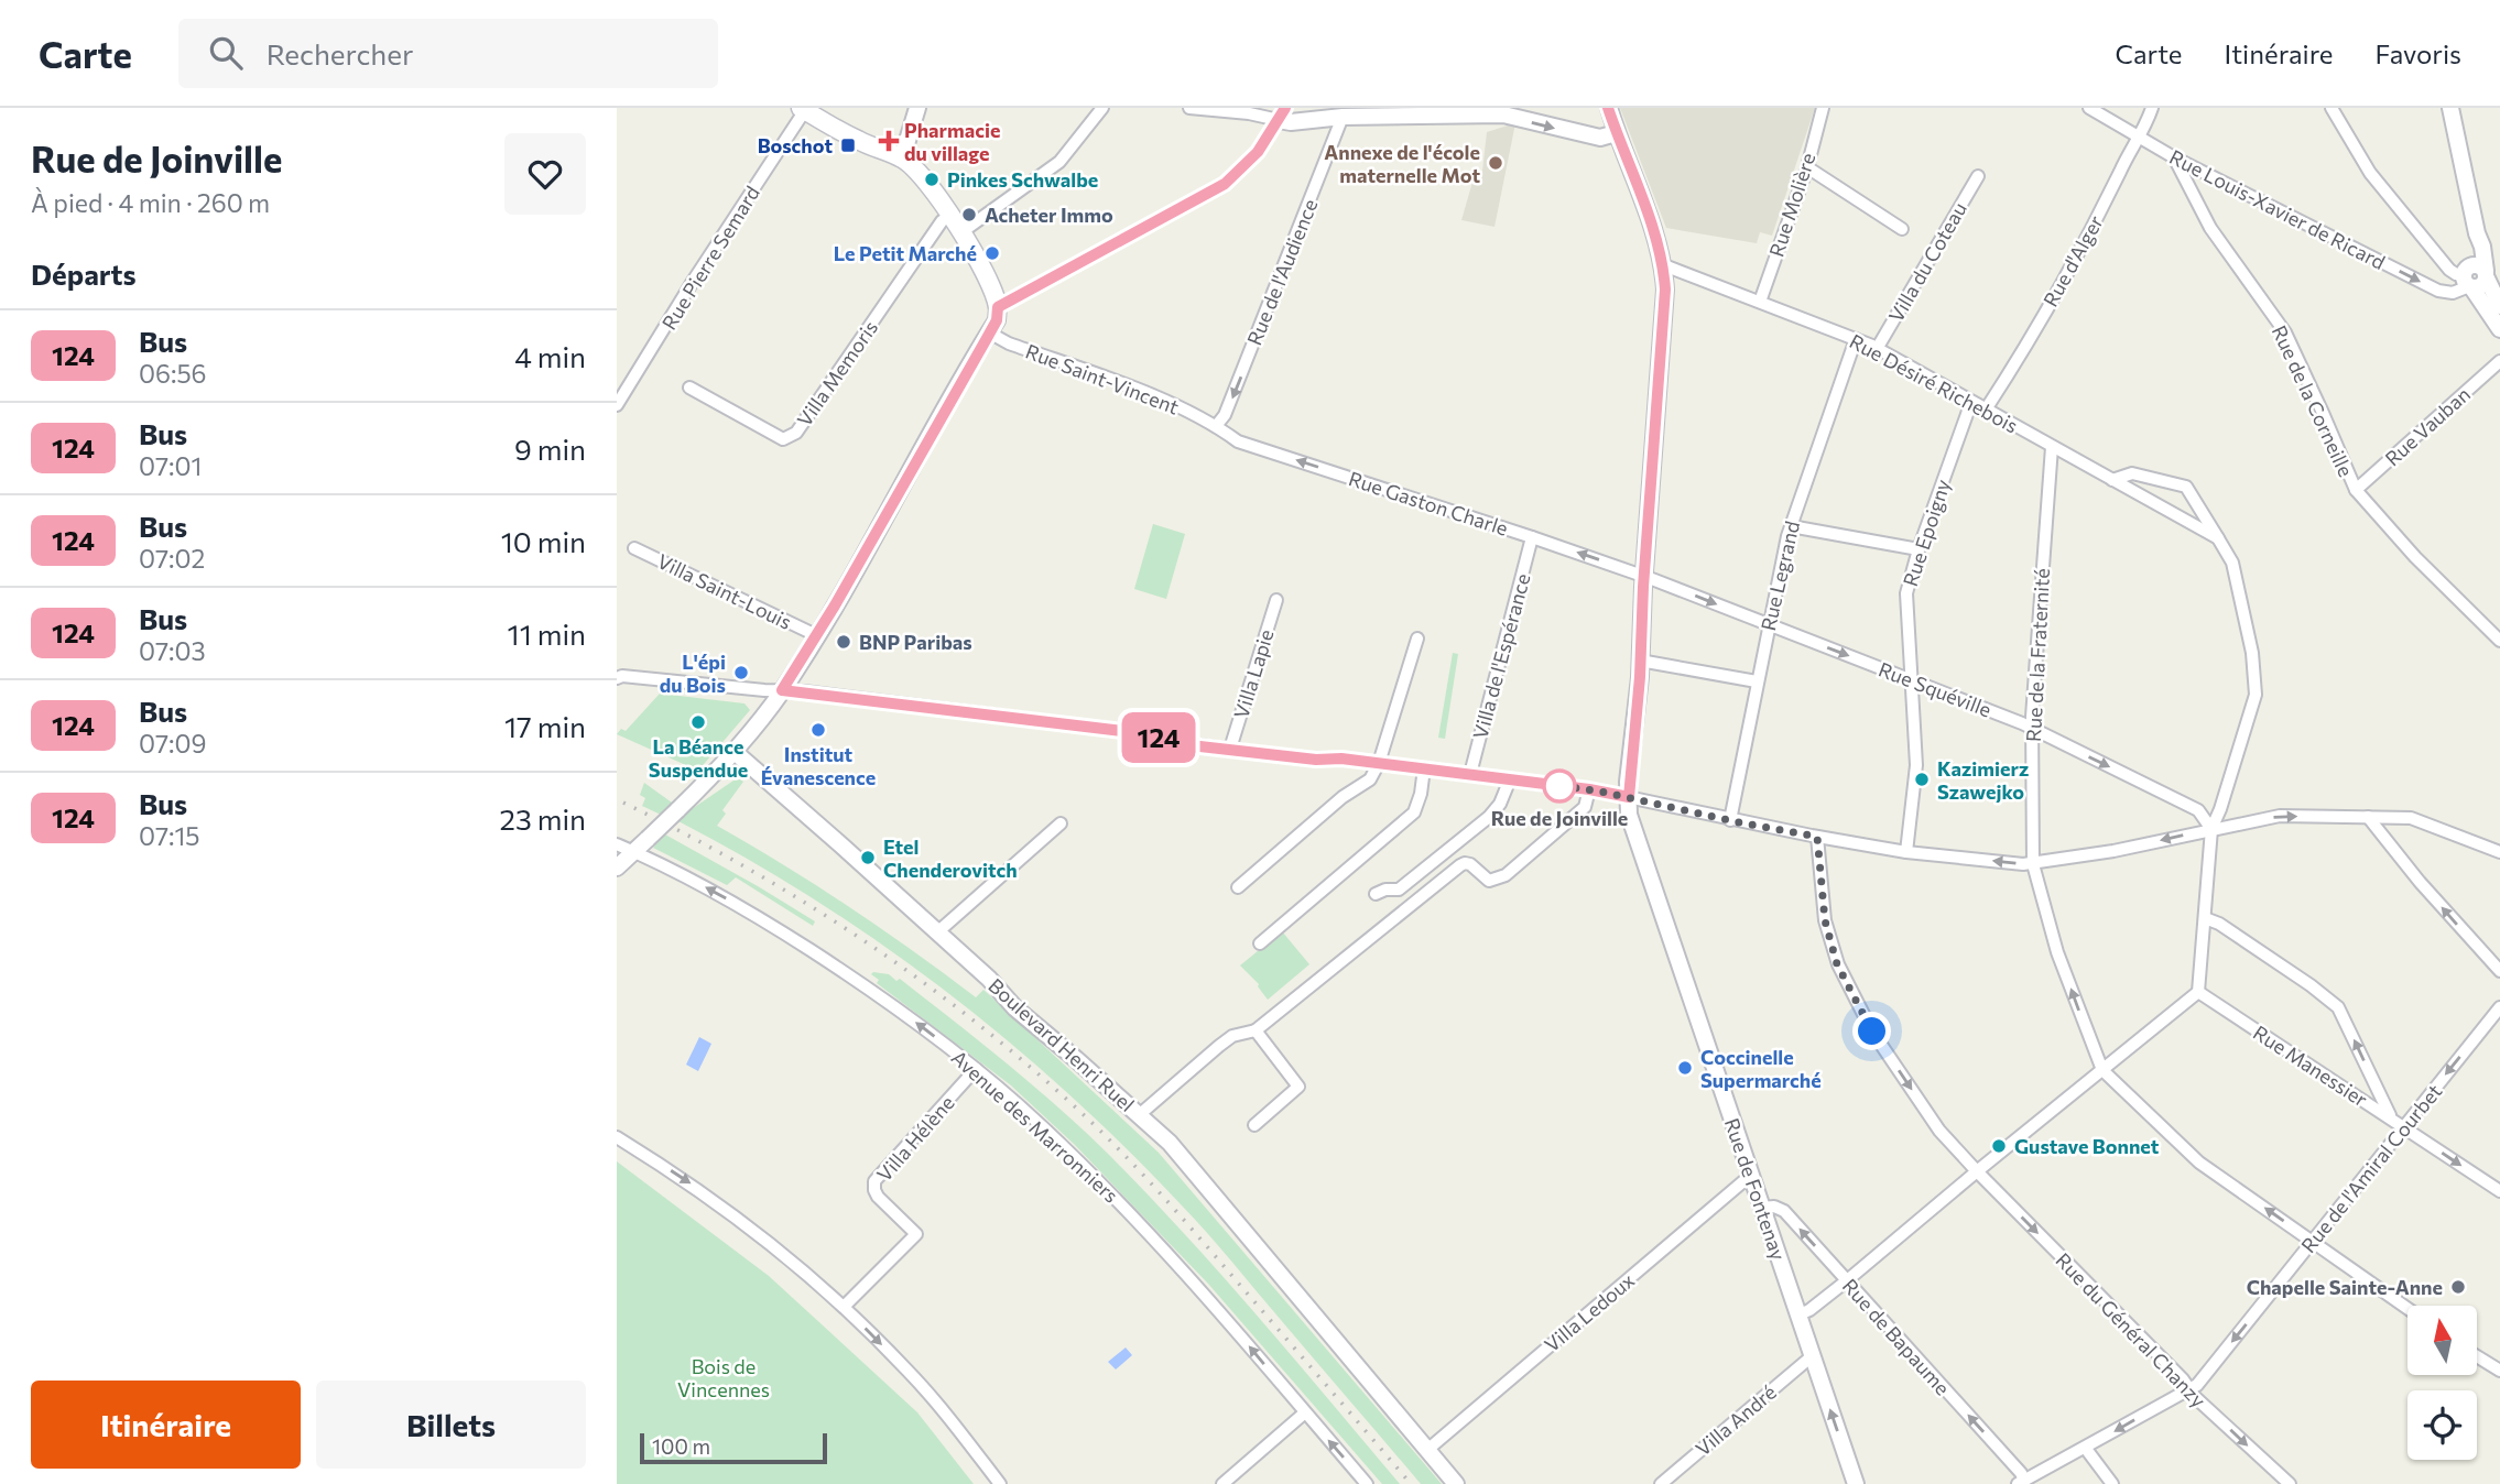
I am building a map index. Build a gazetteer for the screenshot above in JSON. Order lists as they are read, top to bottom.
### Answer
{
  "streets": {
    "street": [
      "Rue Molière",
      "Rue Louis-Xavier de Ricard",
      "Rue Pierre Semard",
      "Rue d'Alger",
      "Villa du Coteau",
      "Rue de l'Audience",
      "Villa Memoris",
      "Rue Saint-Vincent",
      "Rue Désiré Richebois",
      "Rue de la Corneille",
      "Rue Vauban",
      "Rue Gaston Charle",
      "Rue Epoigny",
      "Rue Legrand",
      "Villa Saint-Louis",
      "Rue de la Fraternité",
      "Villa de l'Espérance",
      "Villa Lapie",
      "Rue Squéville",
      "Boulevard Henri Ruel",
      "Rue Manessier",
      "Avenue des Marronniers",
      "Villa Hélène",
      "Rue de l'Amiral Courbet",
      "Rue de Fontenay",
      "Villa Ledoux",
      "Rue du Général Chanzy",
      "Rue de Bapaume",
      "Villa André"
    ]
  },
  "crossings": [
    ["Rue Molière", "Rue Désiré Richebois"],
    ["Rue Louis-Xavier de Ricard", "Rue d'Alger"],
    ["Rue Louis-Xavier de Ricard", "Rue de la Corneille"],
    ["Rue d'Alger", "Rue Désiré Richebois"],
    ["Villa du Coteau", "Rue Désiré Richebois"],
    ["Rue de l'Audience", "Rue Saint-Vincent"],
    ["Rue de l'Audience", "Rue Gaston Charle"],
    ["Rue Saint-Vincent", "Rue Gaston Charle"],
    ["Rue Désiré Richebois", "Rue Epoigny"],
    ["Rue Désiré Richebois", "Rue Legrand"],
    ["Rue Désiré Richebois", "Rue de la Fraternité"],
    ["Rue de la Corneille", "Rue Vauban"],
    ["Rue Gaston Charle", "Villa de l'Espérance"],
    ["Rue Gaston Charle", "Rue Squéville"],
    ["Rue Epoigny", "Rue Squéville"],
    ["Rue Legrand", "Rue Squéville"],
    ["Rue de la Fraternité", "Rue Squéville"],
    ["Boulevard Henri Ruel", "Villa Ledoux"],
    ["Rue Manessier", "Rue de l'Amiral Courbet"],
    ["Avenue des Marronniers", "Villa Hélène"],
    ["Rue de l'Amiral Courbet", "Rue du Général Chanzy"],
    ["Rue de l'Amiral Courbet", "Rue de Bapaume"],
    ["Rue de Fontenay", "Villa Ledoux"],
    ["Rue de Fontenay", "Rue de Bapaume"],
    ["Rue de Fontenay", "Villa André"]
  ],
  "one_way": [
    "Rue Louis-Xavier de Ricard",
    "Rue de l'Audience",
    "Rue Gaston Charle",
    "Rue Squéville",
    "Avenue des Marronniers",
    "Rue de l'Amiral Courbet",
    "Rue du Général Chanzy",
    "Rue de Bapaume"
  ],
  "parks": ["Bois de Vincennes"],
  "places": {
    "health": ["Pharmacie du village"],
    "transit": ["Boschot"],
    "other": [
      "Annexe de l'école maternelle Mot",
      "Pinkes Schwalbe",
      "Acheter Immo",
      "Le Petit Marché",
      "BNP Paribas",
      "L'épi du Bois",
      "La Béance Suspendue",
      "Institut Évanescence",
      "Kazimierz Szawejko",
      "Rue de Joinville",
      "Etel Chenderovitch",
      "Coccinelle Supermarché",
      "Gustave Bonnet",
      "Chapelle Sainte-Anne"
    ]
  },
  "lines": ["bus line 124"],
  "scale_bar": "100 m",
  "north": "top",
  "page": {
    "header": "Carte",
    "search": "Rechercher",
    "nav": ["Carte", "Itinéraire", "Favoris"],
    "heading": [
      ["Rue de Joinville", "À pied · 4 min · 260 m"],
      "Départs"
    ],
    "on_map": "124",
    "list": [
      {
        "mark": "124",
        "name": "Bus",
        "note": "06:56",
        "value": "4 min"
      },
      {
        "mark": "124",
        "name": "Bus",
        "note": "07:01",
        "value": "9 min"
      },
      {
        "mark": "124",
        "name": "Bus",
        "note": "07:02",
        "value": "10 min"
      },
      {
        "mark": "124",
        "name": "Bus",
        "note": "07:03",
        "value": "11 min"
      },
      {
        "mark": "124",
        "name": "Bus",
        "note": "07:09",
        "value": "17 min"
      },
      {
        "mark": "124",
        "name": "Bus",
        "note": "07:15",
        "value": "23 min"
      }
    ],
    "buttons": ["Itinéraire", "Billets"],
    "scale": "100 m"
  }
}
